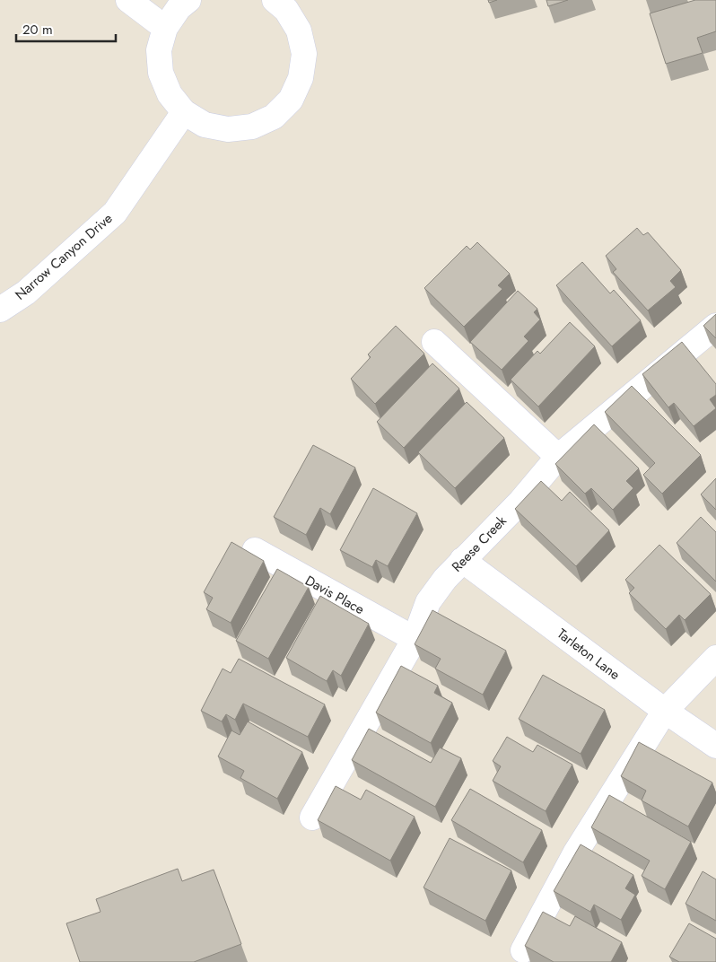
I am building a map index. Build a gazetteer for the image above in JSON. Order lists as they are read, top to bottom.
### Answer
{
  "streets": {
    "street": [
      "Narrow Canyon Drive",
      "Reese Creek",
      "Davis Place",
      "Tarleton Lane"
    ]
  },
  "crossings": [
    ["Reese Creek", "Davis Place"],
    ["Reese Creek", "Tarleton Lane"]
  ],
  "scale_bar": "20 m"
}
